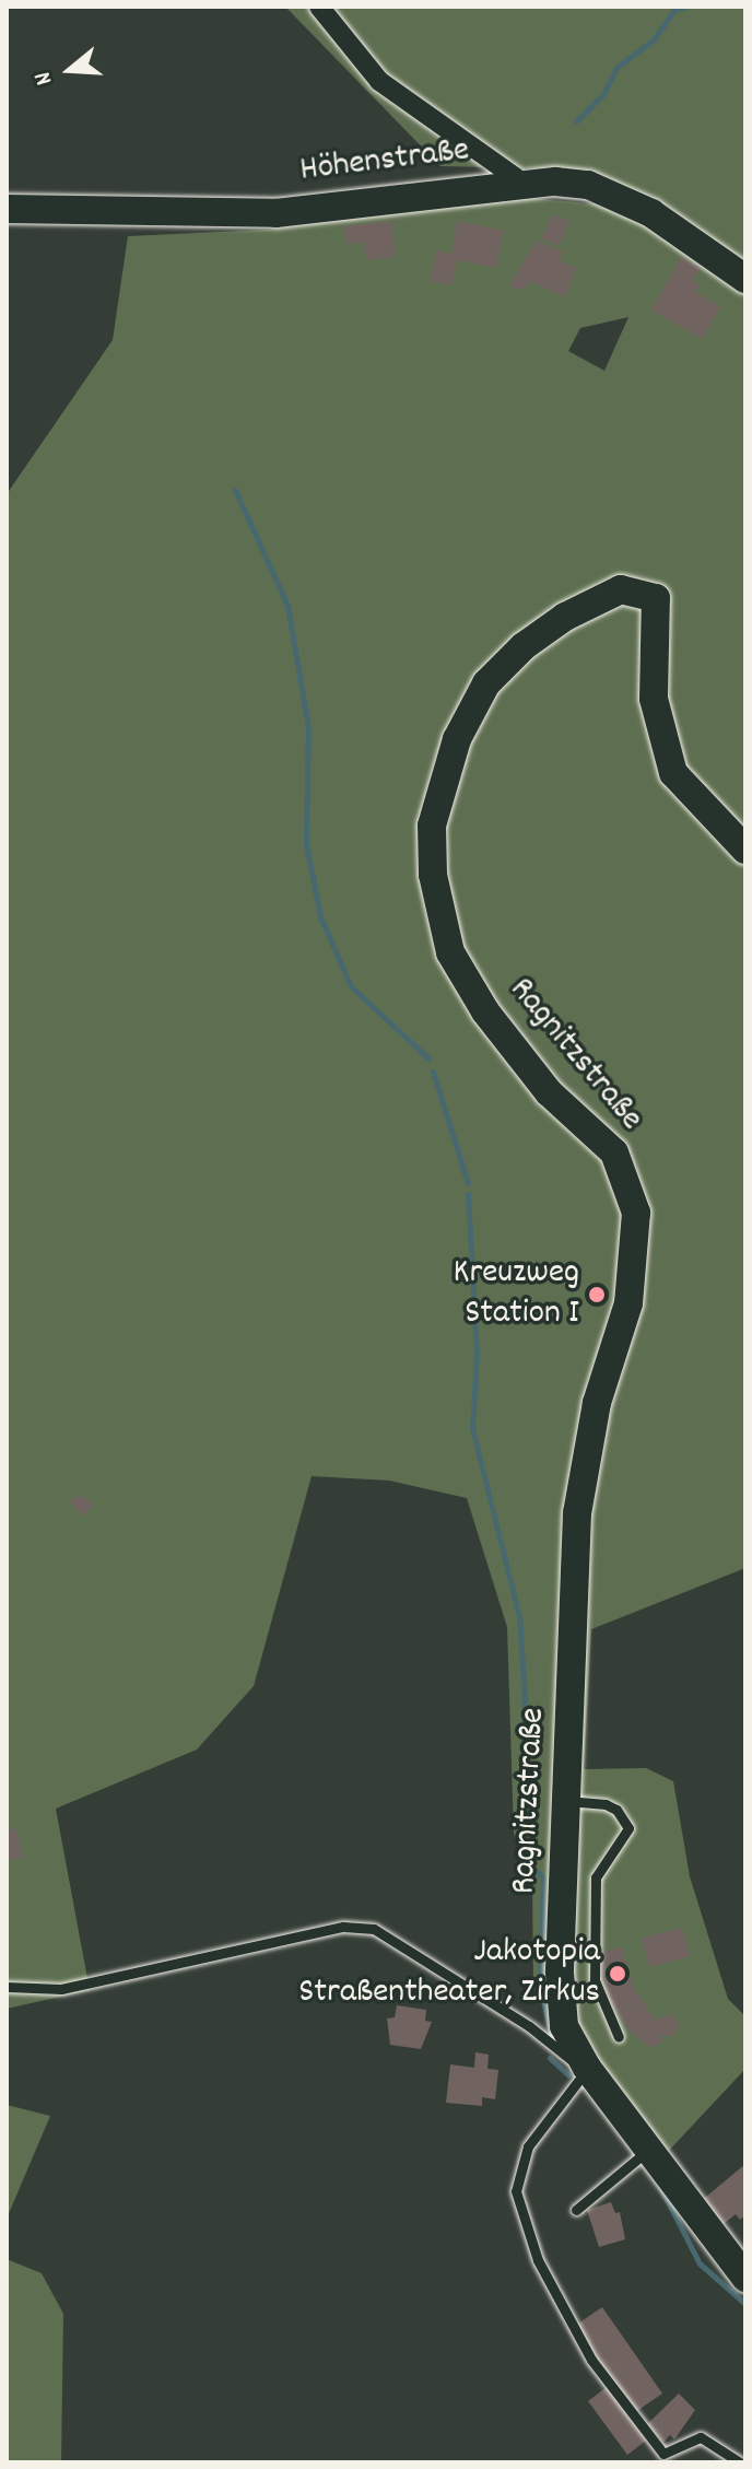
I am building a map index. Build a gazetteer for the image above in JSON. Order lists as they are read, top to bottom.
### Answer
{
  "streets": {
    "main road": ["Höhenstraße", "Ragnitzstraße"]
  },
  "places": ["Kreuzweg Station I", "Jakotopia Straßentheater, Zirkus"],
  "north": "left"
}
